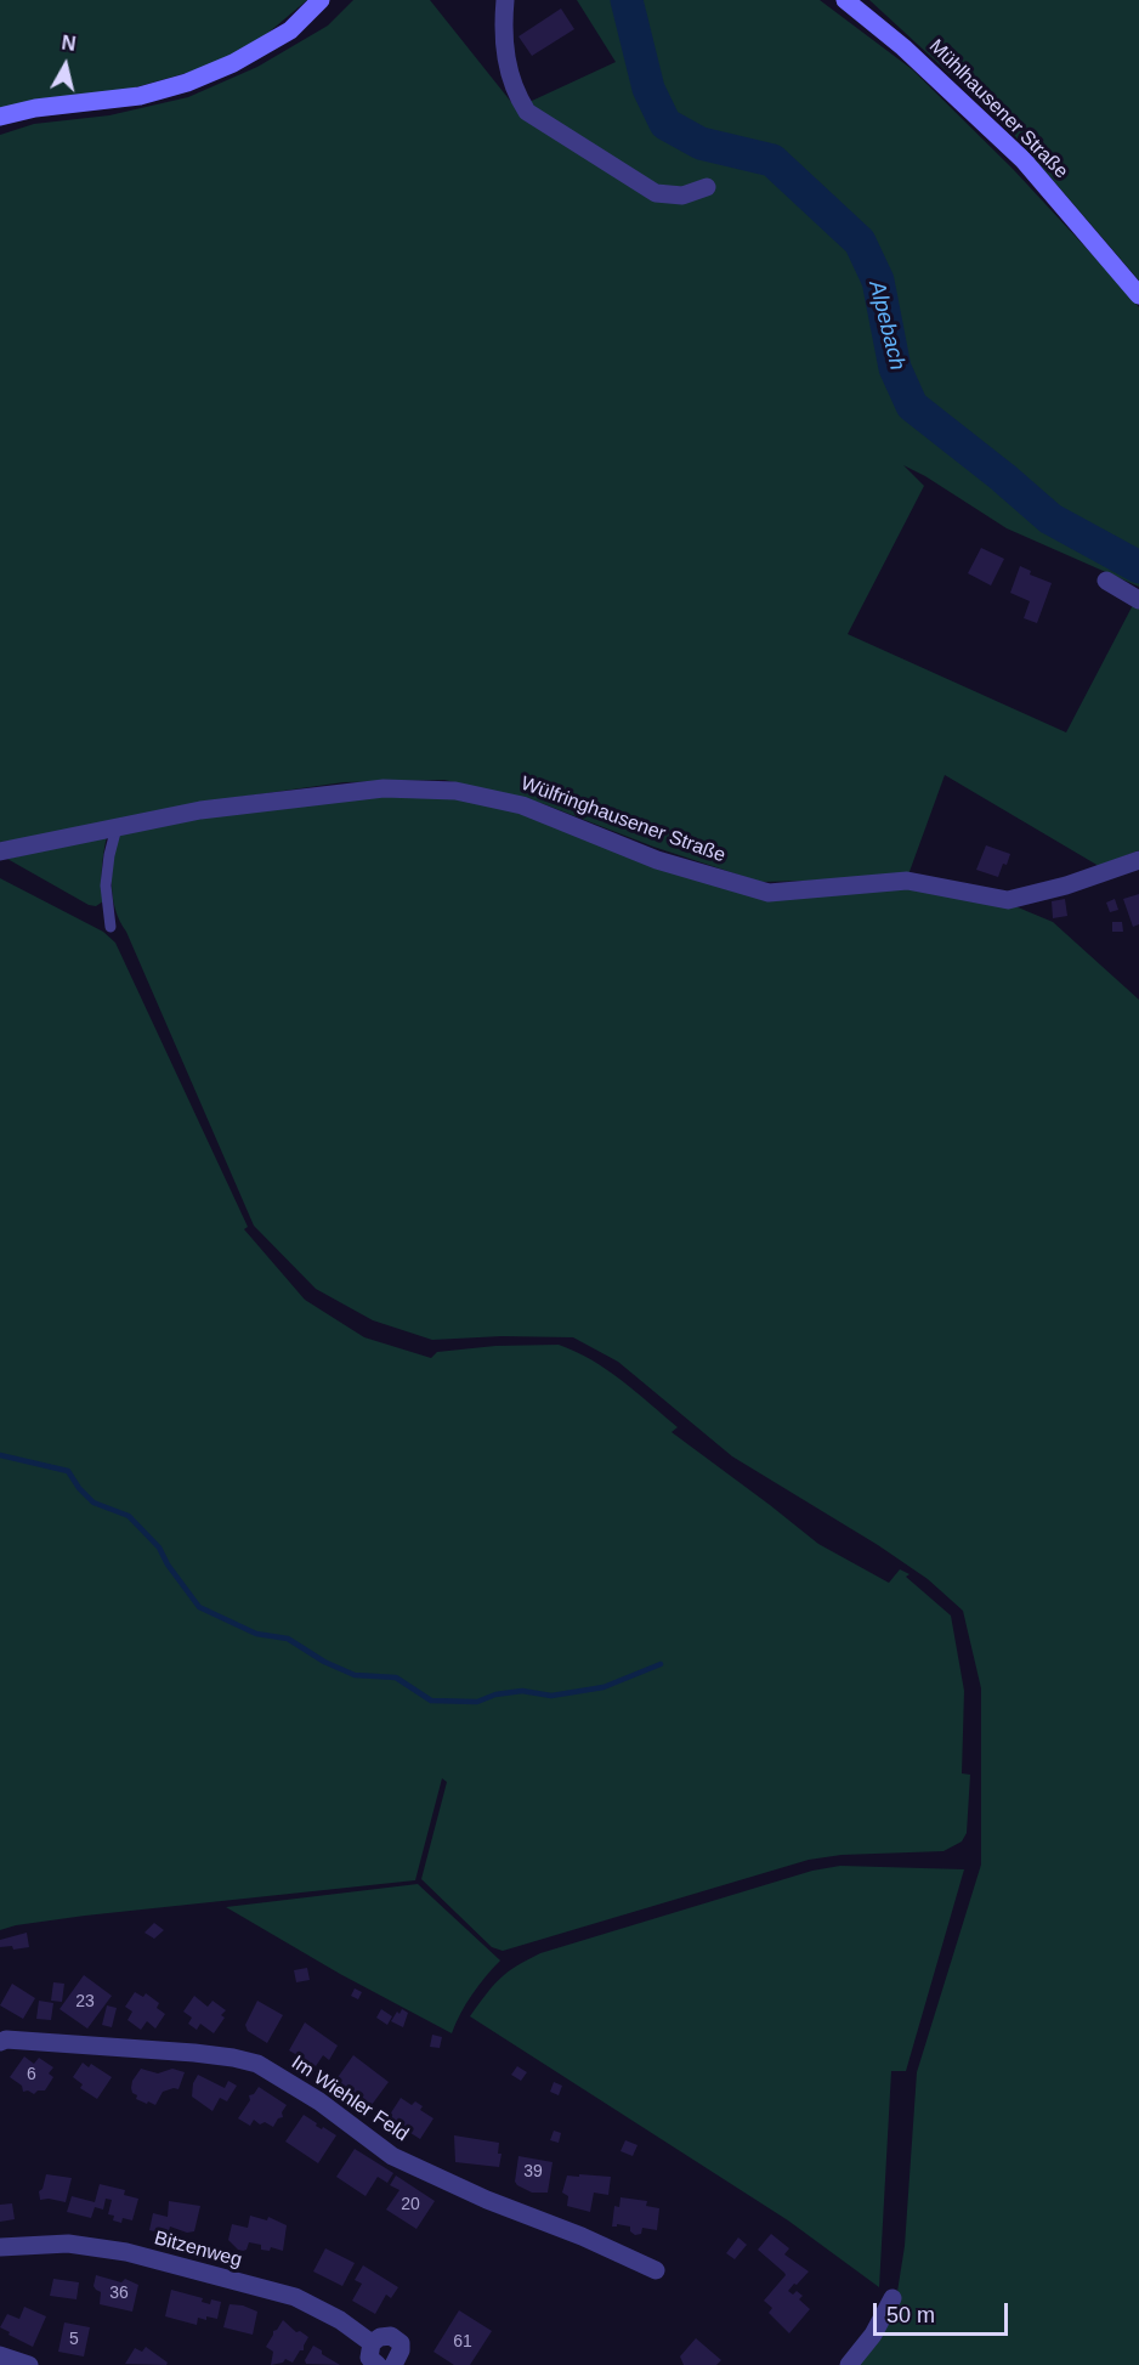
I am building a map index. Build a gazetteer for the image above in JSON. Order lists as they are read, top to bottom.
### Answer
{
  "streets": {
    "main road": ["Mühlhausener Straße"],
    "street": ["Wülfringhausener Straße", "Im Wiehler Feld", "Bitzenweg"]
  },
  "water": ["Alpebach"],
  "house_numbers": [
    "23",
    "6",
    "39",
    "20",
    "36",
    "5",
    "61"
  ],
  "scale_bar": "50 m",
  "north": "top"
}
